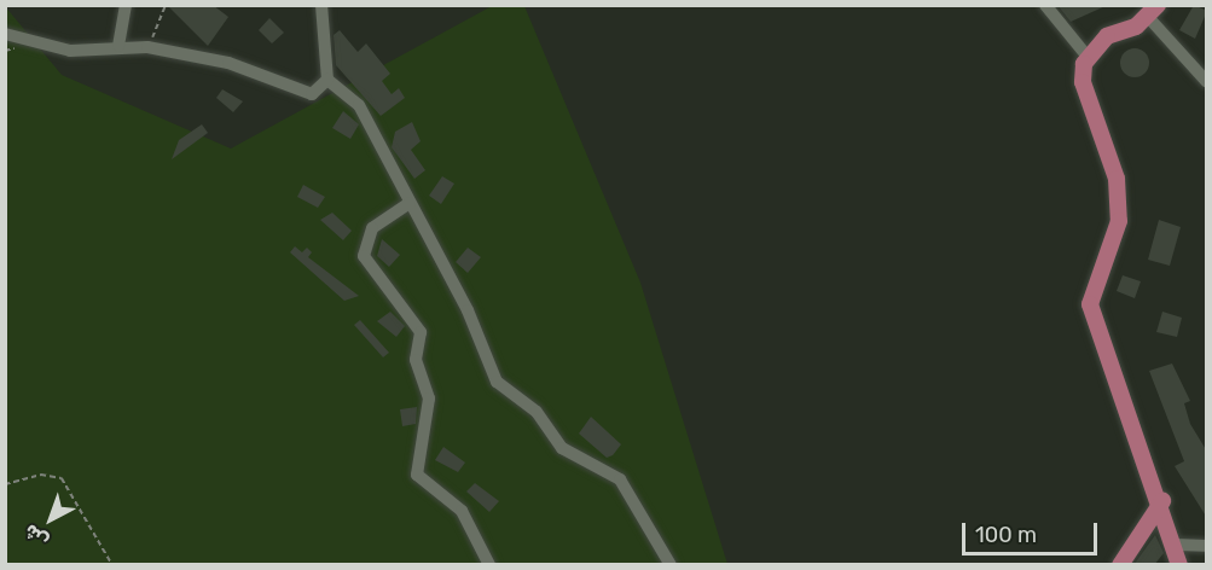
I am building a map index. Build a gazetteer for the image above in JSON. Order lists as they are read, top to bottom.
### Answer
{
  "scale_bar": "100 m",
  "north": "bottom left"
}
